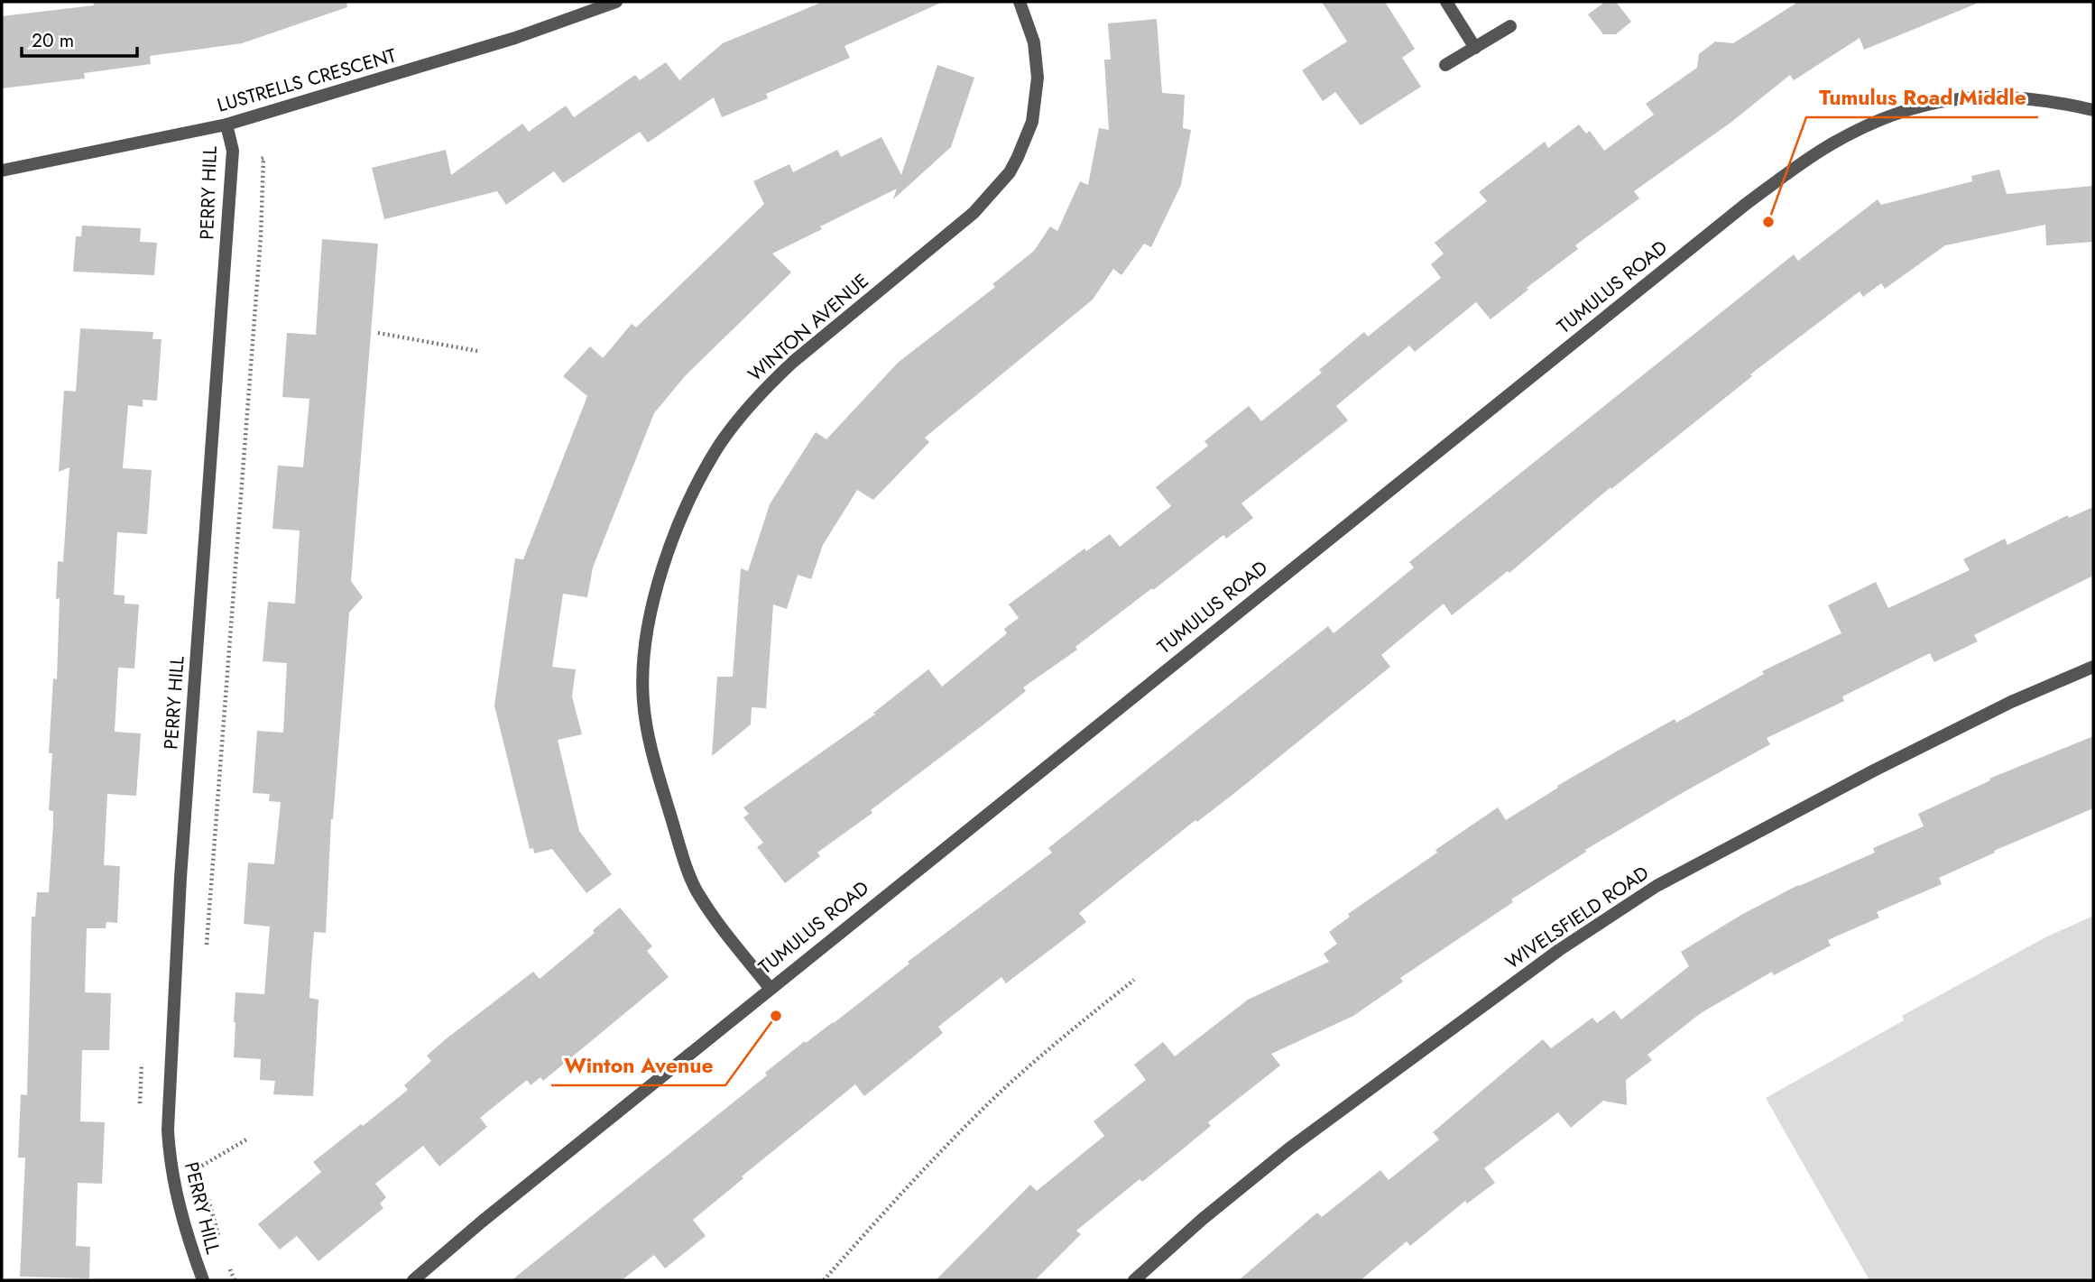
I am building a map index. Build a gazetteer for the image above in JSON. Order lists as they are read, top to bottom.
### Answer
{
  "streets": {
    "street": [
      "LUSTRELLS CRESCENT",
      "PERRY HILL",
      "TUMULUS ROAD",
      "WINTON AVENUE",
      "WIVELSFIELD ROAD"
    ]
  },
  "crossings": [
    ["LUSTRELLS CRESCENT", "PERRY HILL"],
    ["TUMULUS ROAD", "WINTON AVENUE"]
  ],
  "places": ["Tumulus Road Middle", "Winton Avenue"],
  "scale_bar": "20 m"
}
